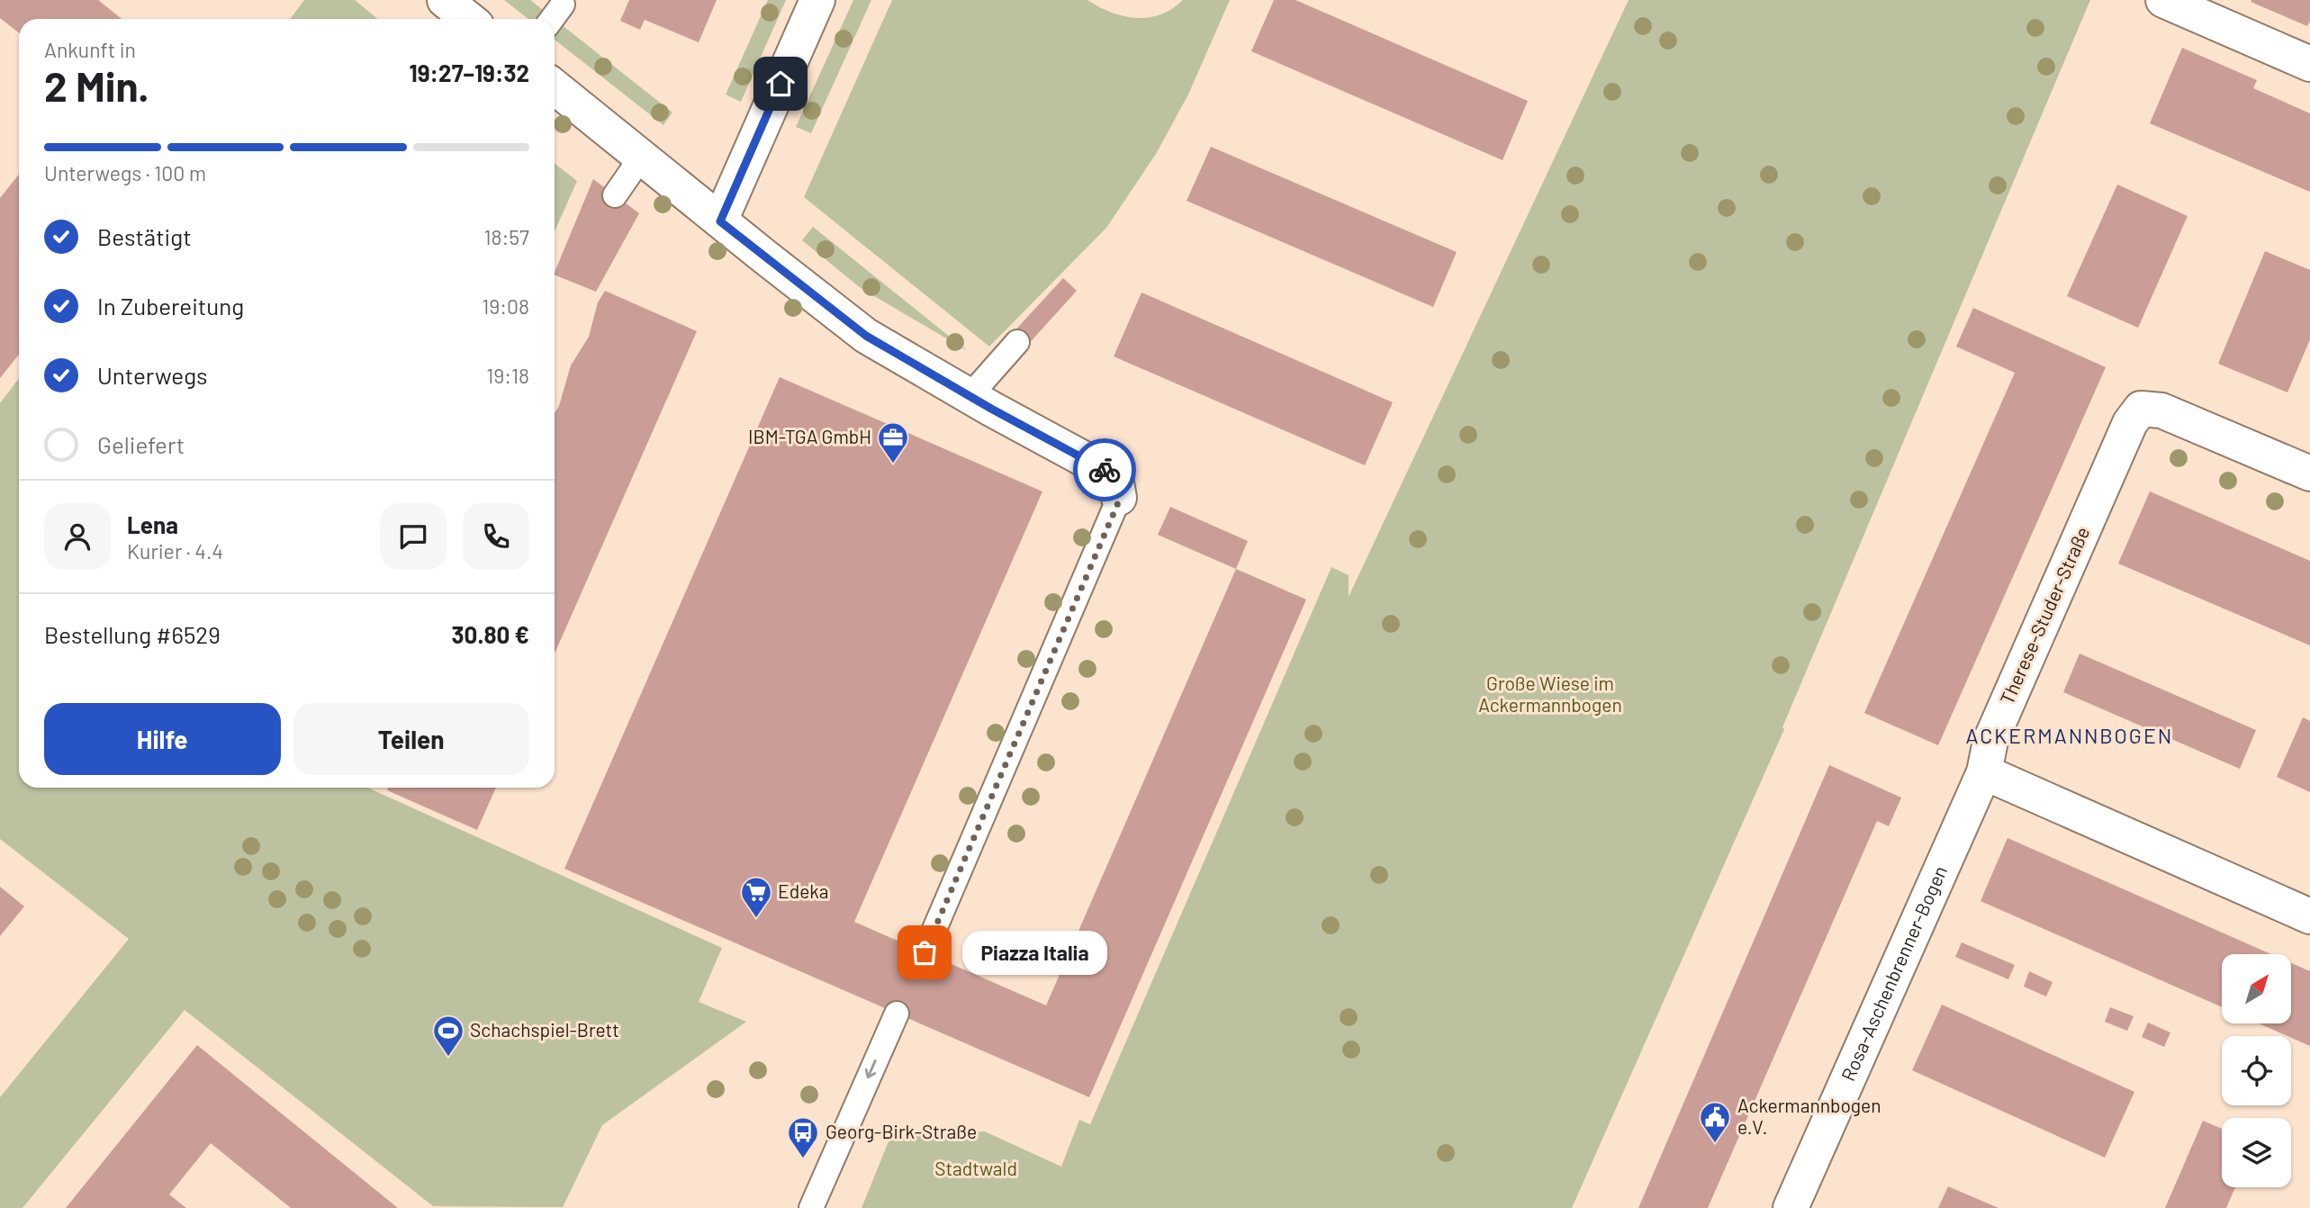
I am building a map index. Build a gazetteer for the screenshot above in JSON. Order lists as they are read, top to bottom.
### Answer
{
  "streets": {
    "street": ["Therese-Studer-Straße", "Rosa-Aschenbrenner-Bogen"]
  },
  "crossings": [
    ["Therese-Studer-Straße", "Rosa-Aschenbrenner-Bogen"]
  ],
  "districts": ["ACKERMANNBOGEN"],
  "parks": ["Große Wiese im Ackermannbogen", "Stadtwald"],
  "places": {
    "office": ["IBM-TGA GmbH"],
    "supermarket": ["Edeka"],
    "other": ["Piazza Italia"],
    "sports": ["Schachspiel-Brett"],
    "public building": ["Ackermannbogen e.V."],
    "bus stop": ["Georg-Birk-Straße"]
  },
  "north": "top right",
  "page": {
    "heading": ["2 Min.", "Ankunft in", "19:27–19:32"],
    "panel": [
      "Lena",
      "Kurier · 4.4",
      "Bestellung #6529",
      "30.80 €"
    ],
    "bar": "Unterwegs · 100 m",
    "list": [
      ["Bestätigt", "18:57"],
      ["In Zubereitung", "19:08"],
      ["Unterwegs", "19:18"],
      "Geliefert"
    ],
    "buttons": ["Hilfe", "Teilen"],
    "bubble": "Piazza Italia"
  }
}
